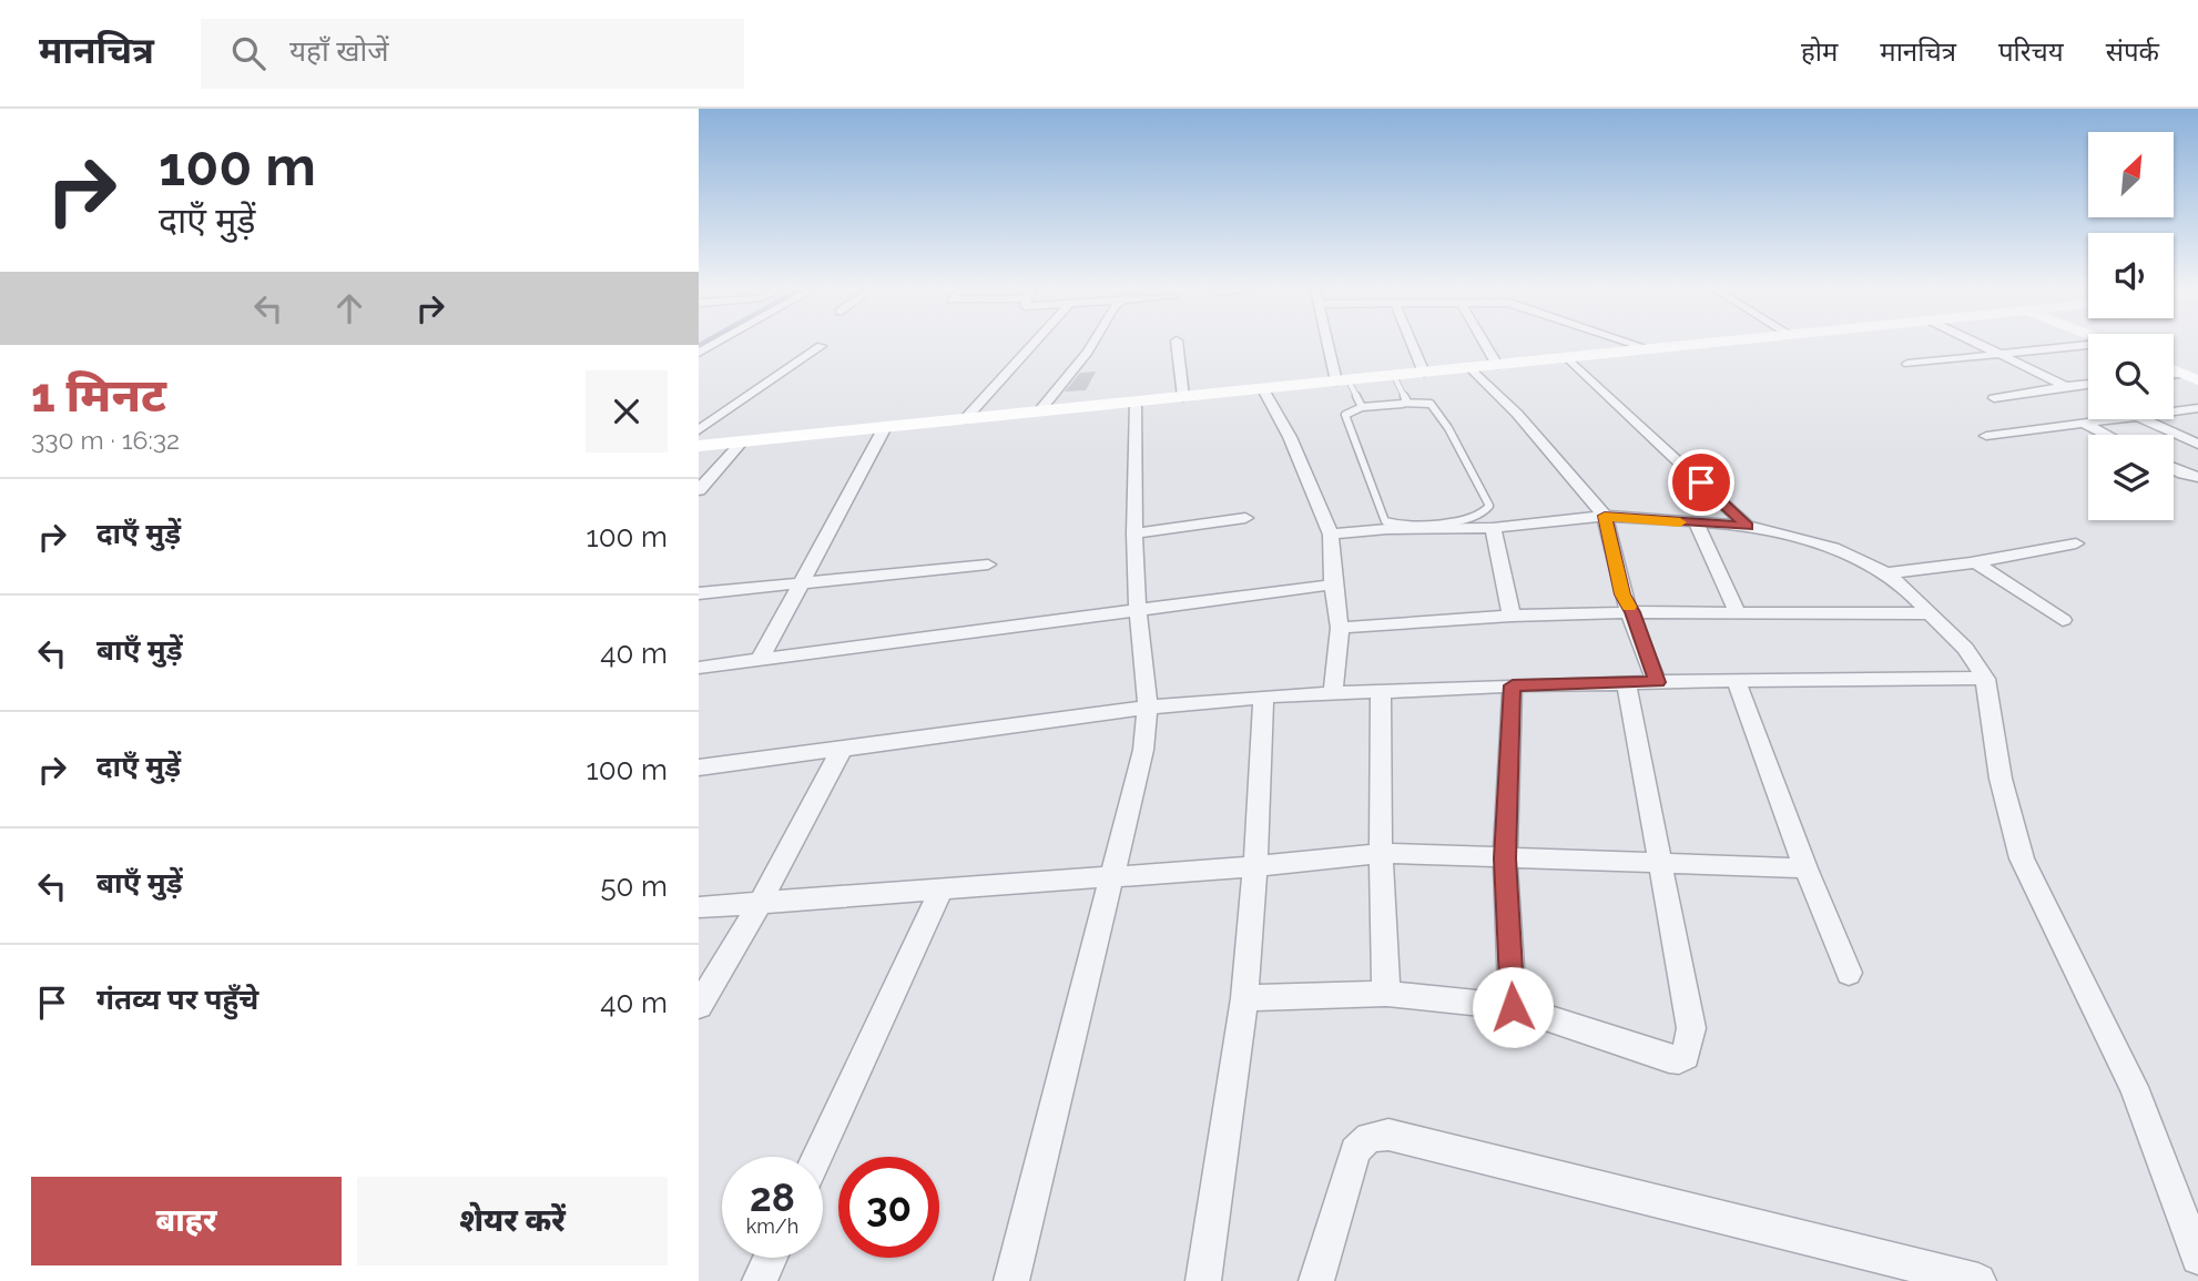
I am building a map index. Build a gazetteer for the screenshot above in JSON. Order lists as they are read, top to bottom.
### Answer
{
  "north": "top right",
  "page": {
    "header": "मानचित्र",
    "search": "यहाँ खोजें",
    "nav": [
      "होम",
      "मानचित्र",
      "परिचय",
      "संपर्क"
    ],
    "turn": ["100 m", "दाएँ मुड़ें"],
    "heading": ["1 मिनट", "330 m · 16:32"],
    "list": [
      {
        "name": "दाएँ मुड़ें",
        "value": "100 m"
      },
      {
        "name": "बाएँ मुड़ें",
        "value": "40 m"
      },
      {
        "name": "दाएँ मुड़ें",
        "value": "100 m"
      },
      {
        "name": "बाएँ मुड़ें",
        "value": "50 m"
      },
      {
        "name": "गंतव्य पर पहुँचे",
        "value": "40 m"
      }
    ],
    "speed": "28 km/h",
    "limit": "30",
    "buttons": ["बाहर", "शेयर करें"]
  }
}
